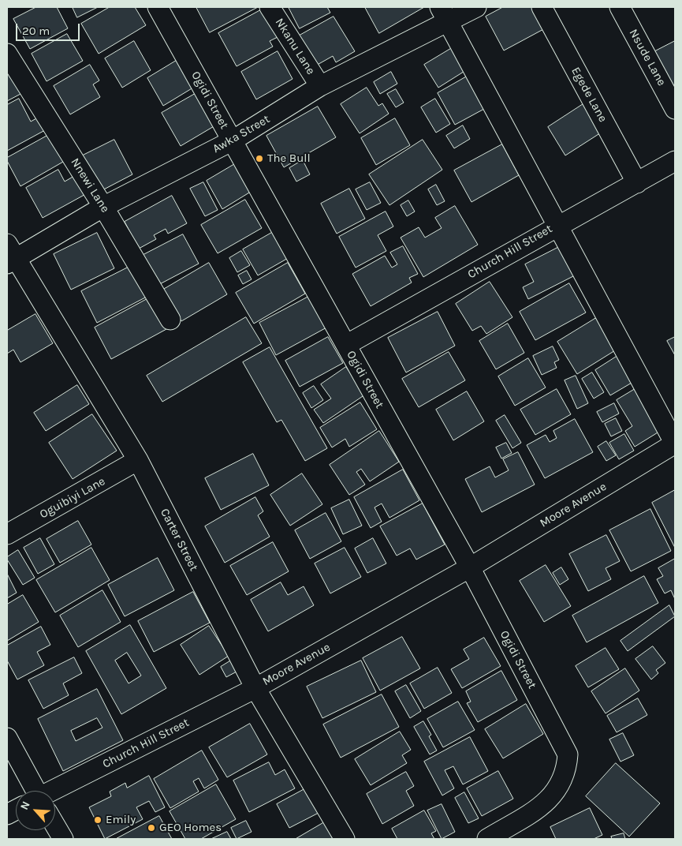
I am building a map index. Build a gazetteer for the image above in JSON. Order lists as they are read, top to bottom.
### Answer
{
  "streets": {
    "street": [
      "Nkanu Lane",
      "Nsude Lane",
      "Egede Lane",
      "Ogidi Street",
      "Awka Street",
      "Nnewi Lane",
      "Church Hill Street",
      "Oguibiyi Lane",
      "Moore Avenue",
      "Carter Street"
    ]
  },
  "crossings": [
    ["Nkanu Lane", "Awka Street"],
    ["Egede Lane", "Church Hill Street"],
    ["Ogidi Street", "Awka Street"],
    ["Ogidi Street", "Church Hill Street"],
    ["Ogidi Street", "Moore Avenue"],
    ["Awka Street", "Nnewi Lane"],
    ["Awka Street", "Moore Avenue"],
    ["Awka Street", "Carter Street"],
    ["Church Hill Street", "Moore Avenue"],
    ["Church Hill Street", "Carter Street"],
    ["Oguibiyi Lane", "Carter Street"],
    ["Moore Avenue", "Carter Street"]
  ],
  "places": ["The Bull", "Emily", "GEO Homes"],
  "scale_bar": "20 m",
  "north": "top left"
}
